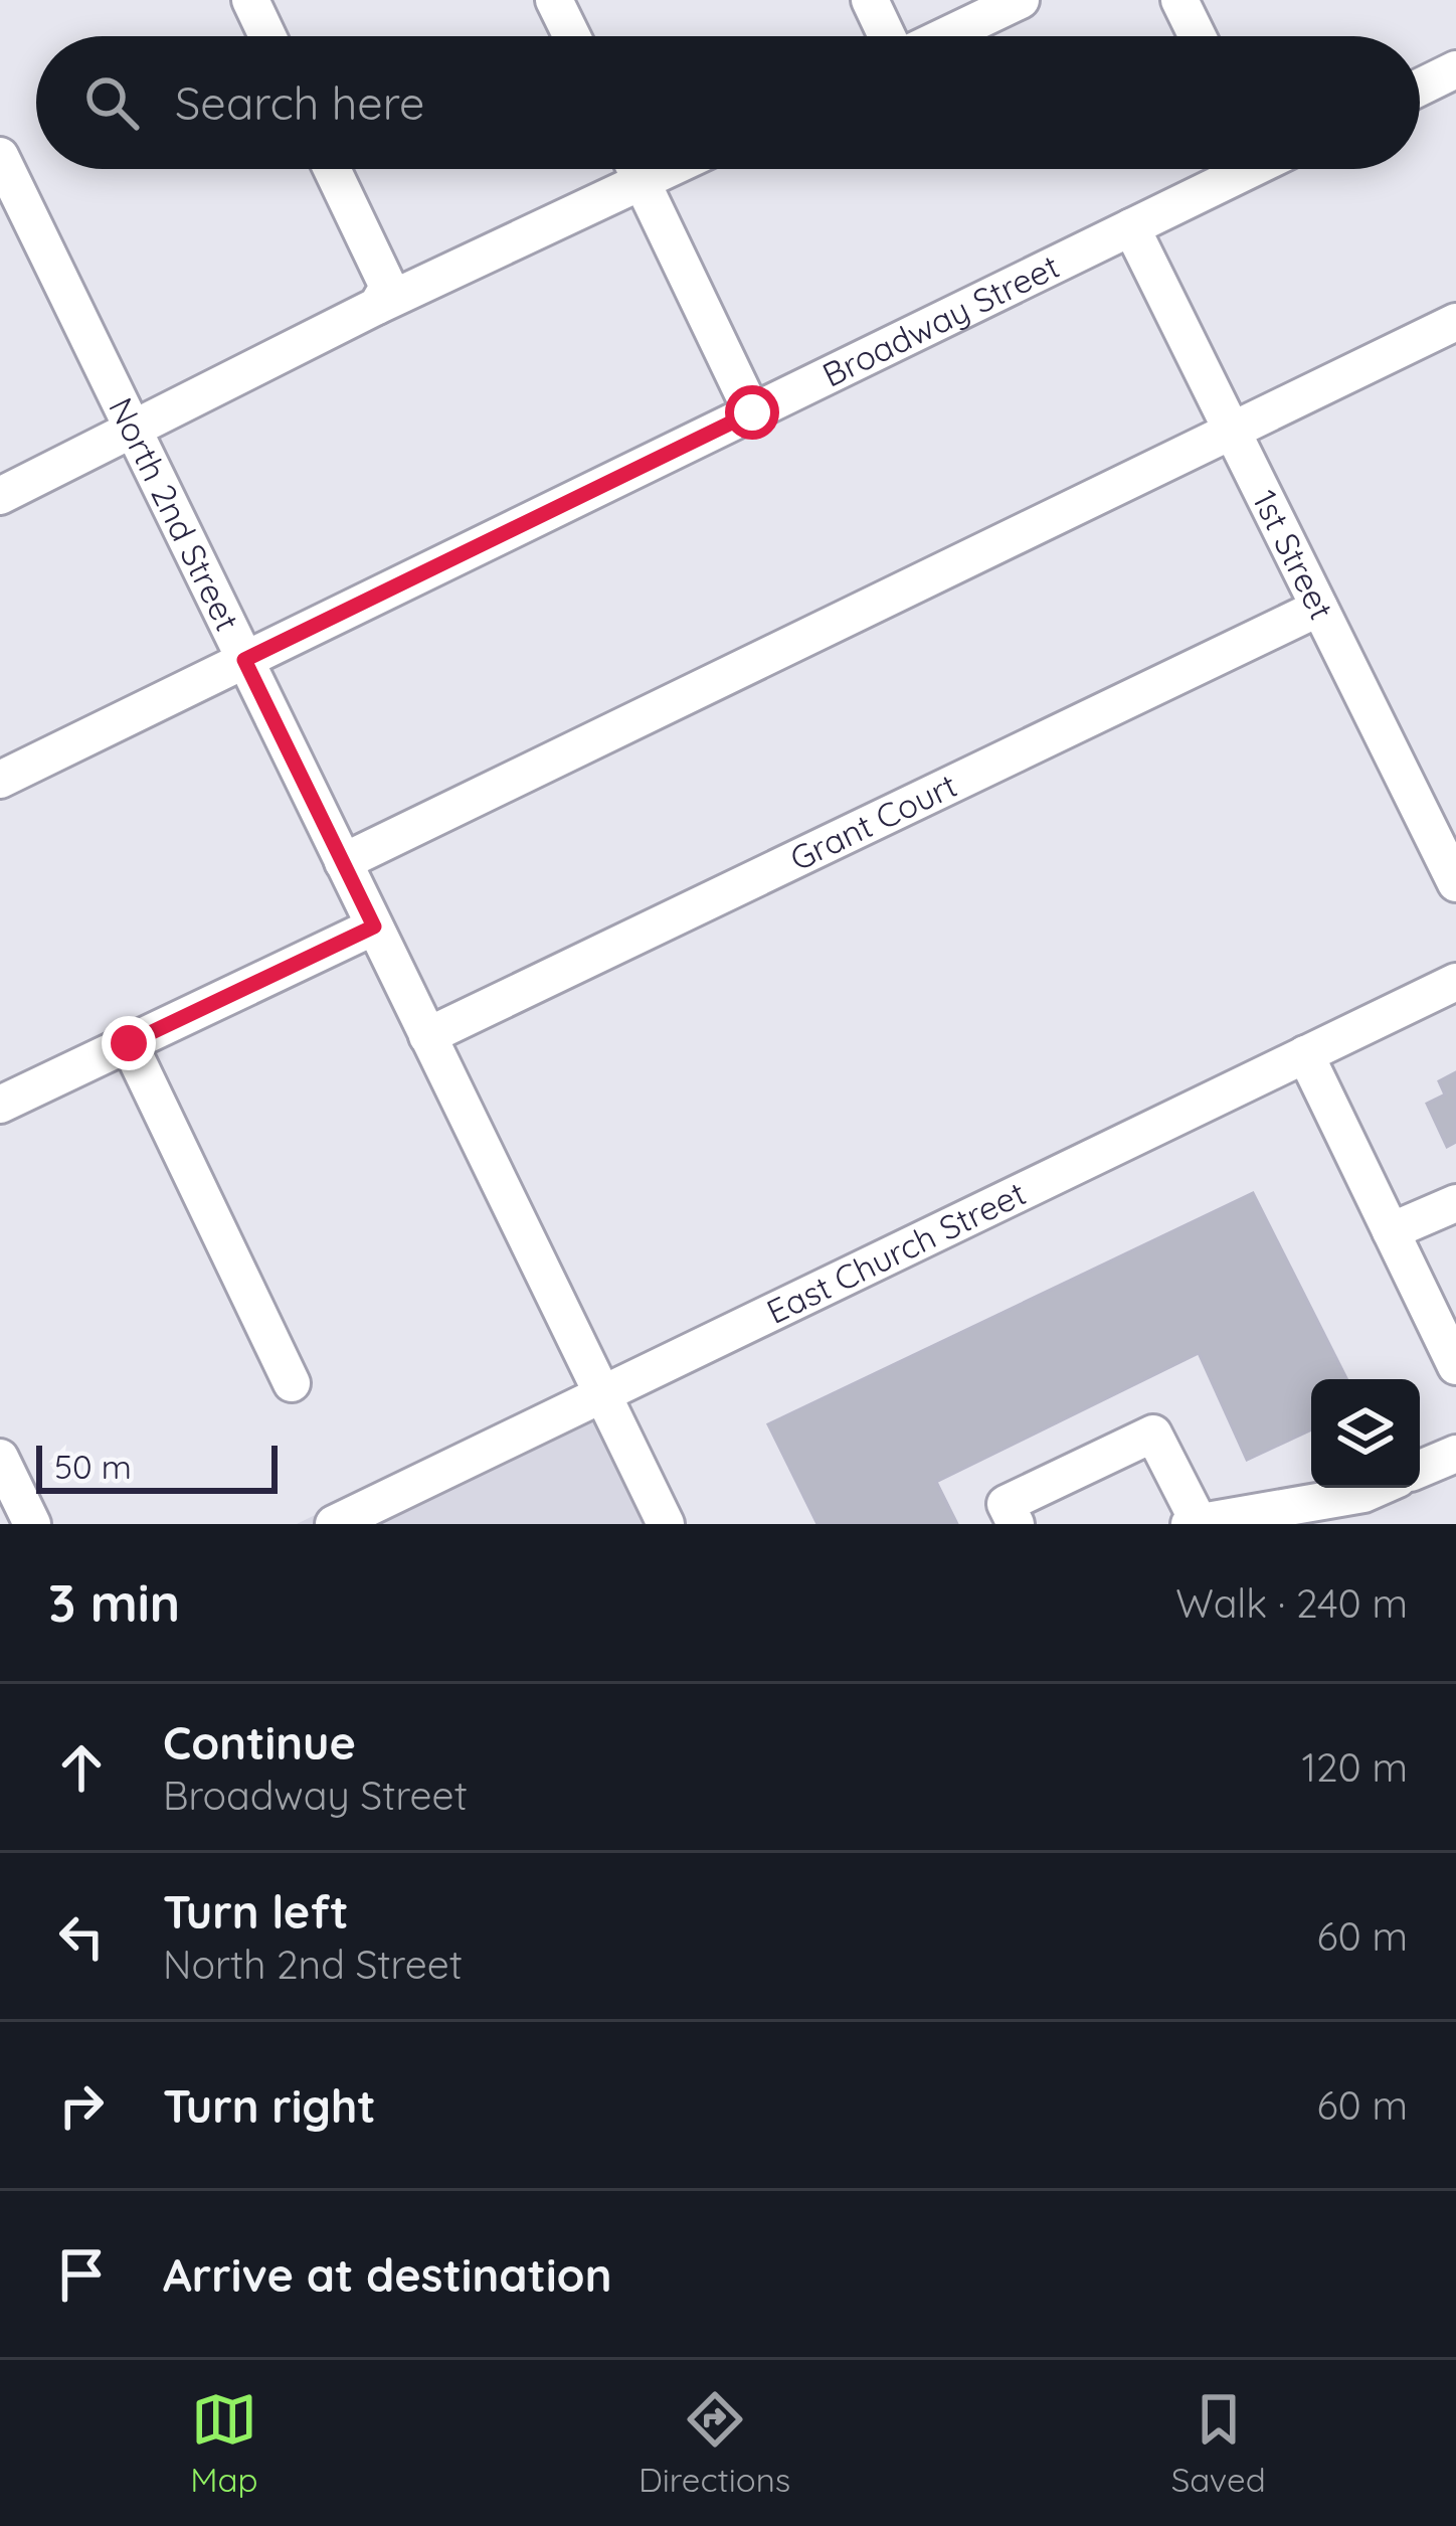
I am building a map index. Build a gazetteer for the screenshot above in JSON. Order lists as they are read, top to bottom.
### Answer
{
  "streets": {
    "street": [
      "Broadway Street",
      "North 2nd Street",
      "1st Street",
      "Grant Court",
      "East Church Street"
    ]
  },
  "crossings": [
    ["Broadway Street", "North 2nd Street"],
    ["Broadway Street", "1st Street"],
    ["North 2nd Street", "Grant Court"],
    ["North 2nd Street", "East Church Street"],
    ["1st Street", "Grant Court"]
  ],
  "scale_bar": "50 m",
  "page": {
    "search": "Search here",
    "scale": "50 m",
    "heading": ["3 min", "Walk · 240 m"],
    "list": [
      ["Continue", "Broadway Street", "120 m"],
      ["Turn left", "North 2nd Street", "60 m"],
      ["Turn right", "60 m"],
      "Arrive at destination"
    ],
    "nav": ["Map", "Directions", "Saved"]
  }
}
